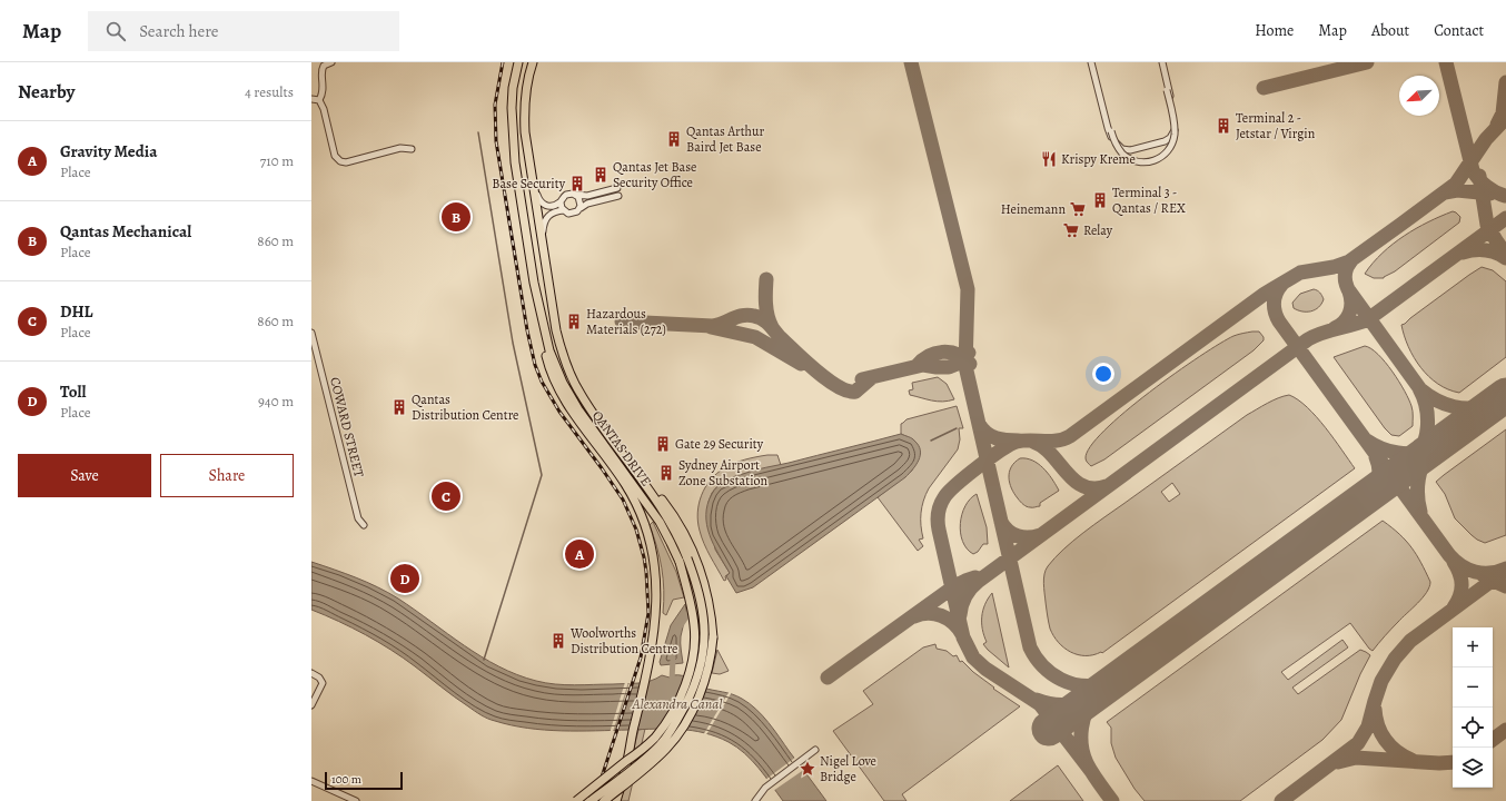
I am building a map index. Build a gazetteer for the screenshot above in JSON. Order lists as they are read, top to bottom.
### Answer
{
  "streets": {
    "highway": ["QANTAS DRIVE"],
    "street": ["COWARD STREET"]
  },
  "water": ["Alexandra Canal"],
  "places": {
    "building": [
      "Terminal 2 - Jetstar / Virgin",
      "Qantas Arthur Baird Jet Base",
      "Qantas Jet Base Security Office",
      "Base Security",
      "Terminal 3 - Qantas / REX",
      "Hazardous Materials (272)",
      "Qantas Distribution Centre",
      "Gate 29 Security",
      "Sydney Airport Zone Substation",
      "Woolworths Distribution Centre"
    ],
    "restaurant": ["Krispy Kreme"],
    "supermarket": ["Heinemann", "Relay"],
    "place": ["Nigel Love Bridge"]
  },
  "scale_bar": "100 m",
  "north": "bottom left",
  "page": {
    "header": "Map",
    "search": "Search here",
    "nav": [
      "Home",
      "Map",
      "About",
      "Contact"
    ],
    "heading": ["Nearby", "4 results"],
    "list": [
      {
        "mark": "A",
        "name": "Gravity Media",
        "note": "Place",
        "value": "710 m"
      },
      {
        "mark": "B",
        "name": "Qantas Mechanical",
        "note": "Place",
        "value": "860 m"
      },
      {
        "mark": "C",
        "name": "DHL",
        "note": "Place",
        "value": "860 m"
      },
      {
        "mark": "D",
        "name": "Toll",
        "note": "Place",
        "value": "940 m"
      }
    ],
    "pins": [
      "B",
      "C",
      "A",
      "D"
    ],
    "buttons": ["Save", "Share"],
    "map_buttons": ["+", "−"],
    "scale": "100 m"
  }
}
